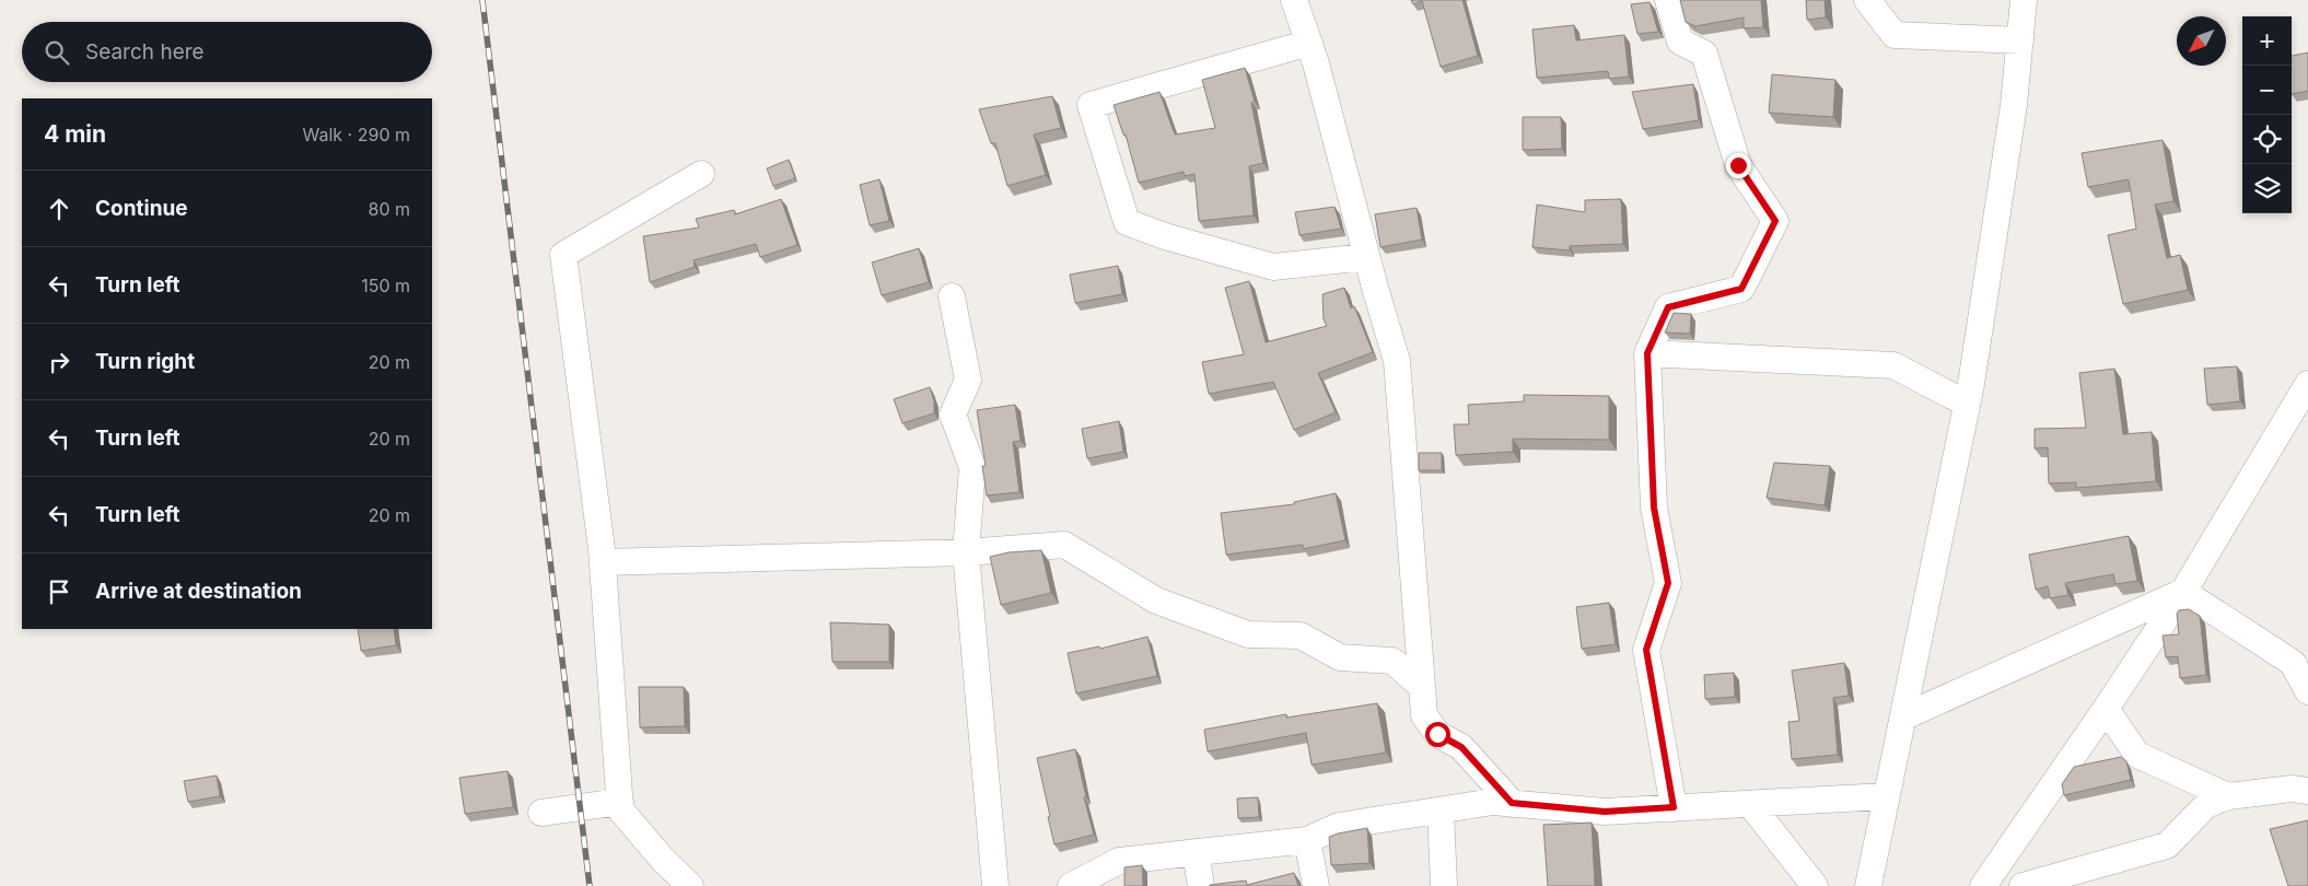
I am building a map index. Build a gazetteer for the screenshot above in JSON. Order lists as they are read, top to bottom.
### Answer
{
  "north": "bottom left",
  "page": {
    "map_buttons": ["+", "−"],
    "search": "Search here",
    "heading": ["4 min", "Walk · 290 m"],
    "list": [
      ["Continue", "80 m"],
      ["Turn left", "150 m"],
      ["Turn right", "20 m"],
      ["Turn left", "20 m"],
      ["Turn left", "20 m"],
      "Arrive at destination"
    ]
  }
}
